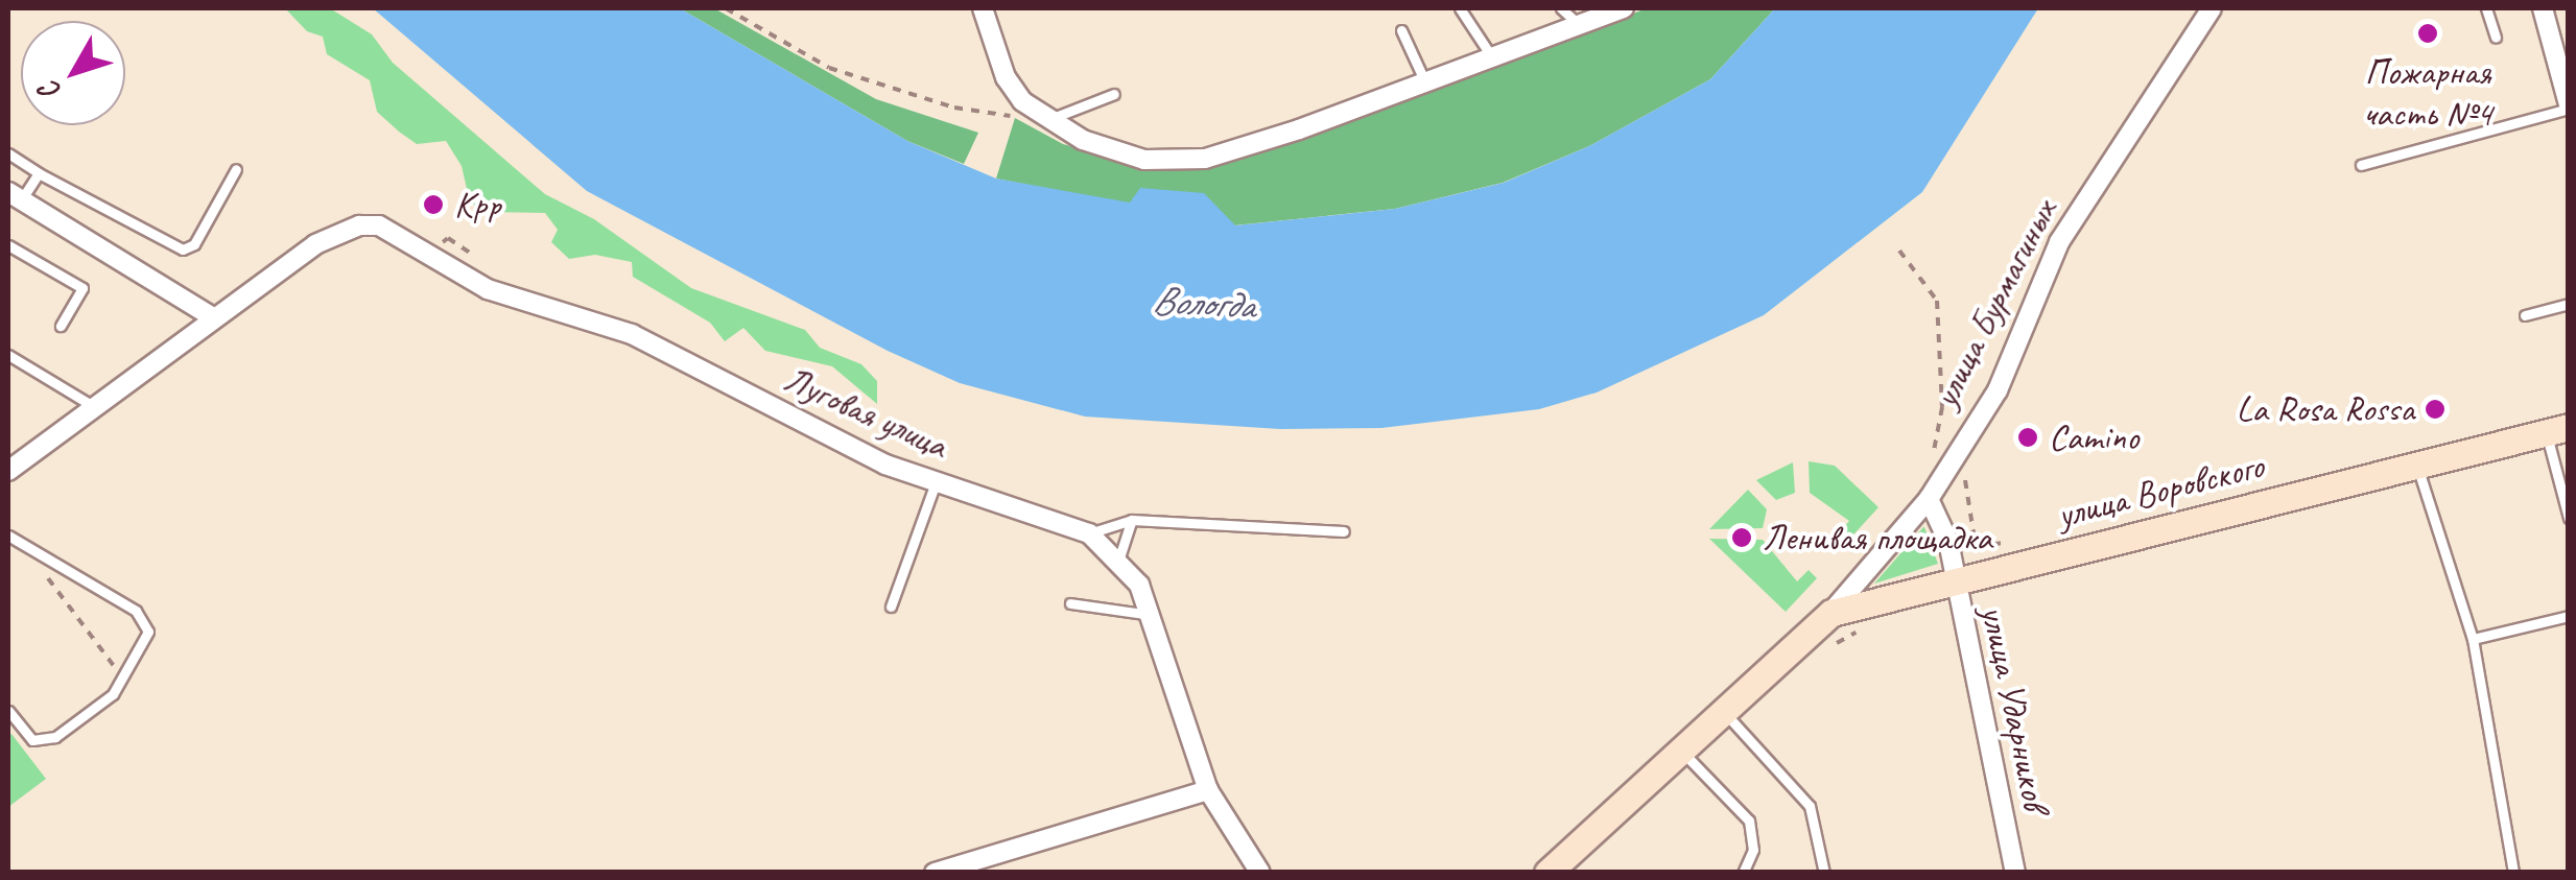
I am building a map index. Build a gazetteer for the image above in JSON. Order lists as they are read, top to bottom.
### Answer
{
  "streets": {
    "street": [
      "улица Бурмагиных",
      "Луговая улица",
      "улица Воровского",
      "улица Ударников"
    ]
  },
  "crossings": [
    ["улица Бурмагиных", "улица Воровского"],
    ["улица Бурмагиных", "улица Ударников"],
    ["улица Воровского", "улица Ударников"]
  ],
  "water": ["Вологда"],
  "places": [
    "Пожарная часть №4",
    "Kpp",
    "La Rosa Rossa",
    "Camino",
    "Ленивая площадка"
  ],
  "north": "bottom left"
}
